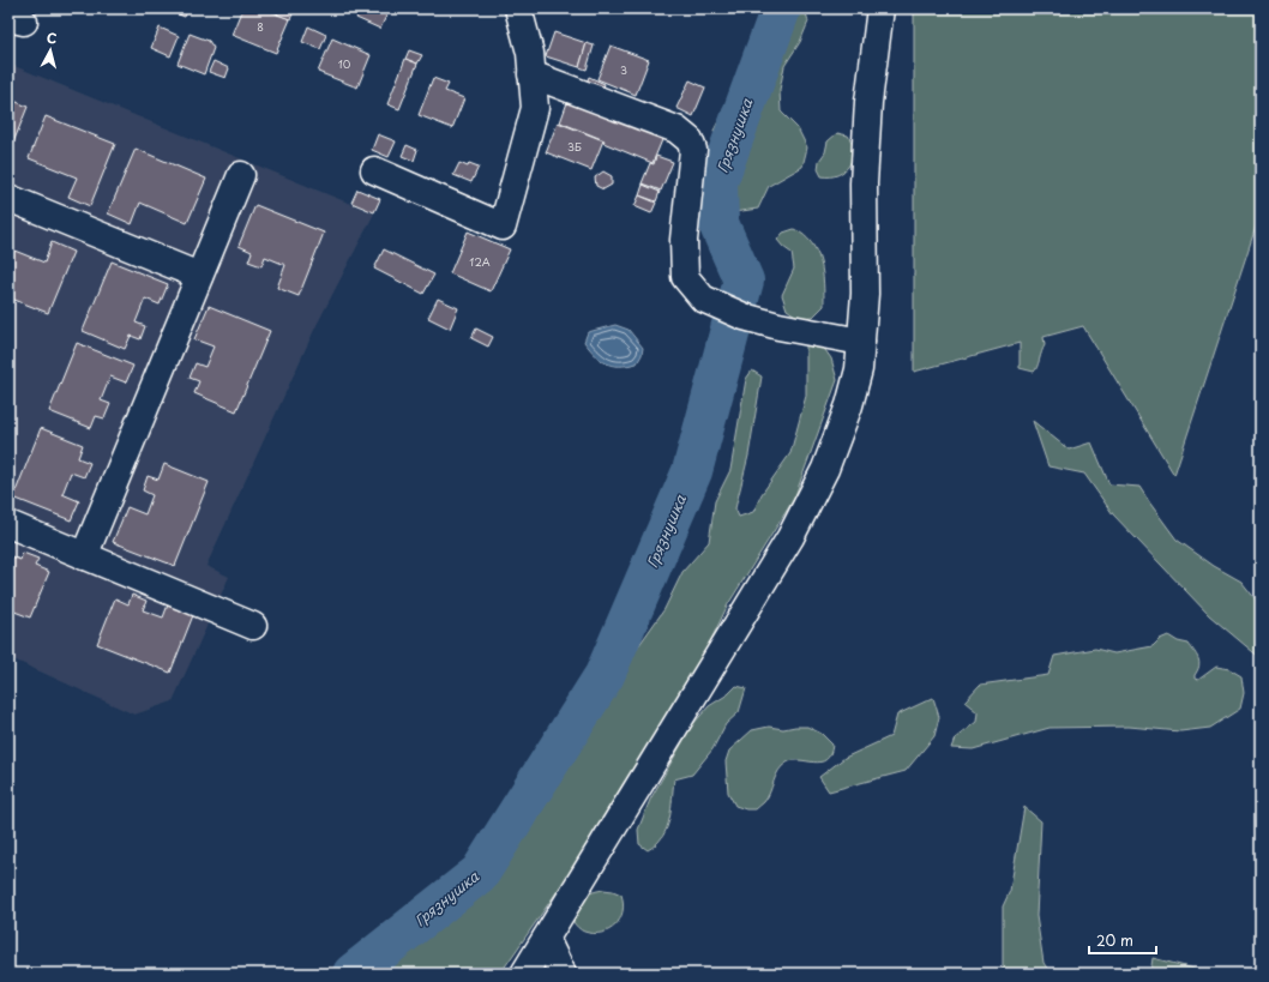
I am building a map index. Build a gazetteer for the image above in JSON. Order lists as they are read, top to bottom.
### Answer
{
  "water": ["Грязнушка"],
  "house_numbers": [
    "8",
    "10",
    "3",
    "3Б",
    "12А"
  ],
  "scale_bar": "20 m",
  "north": "top"
}
